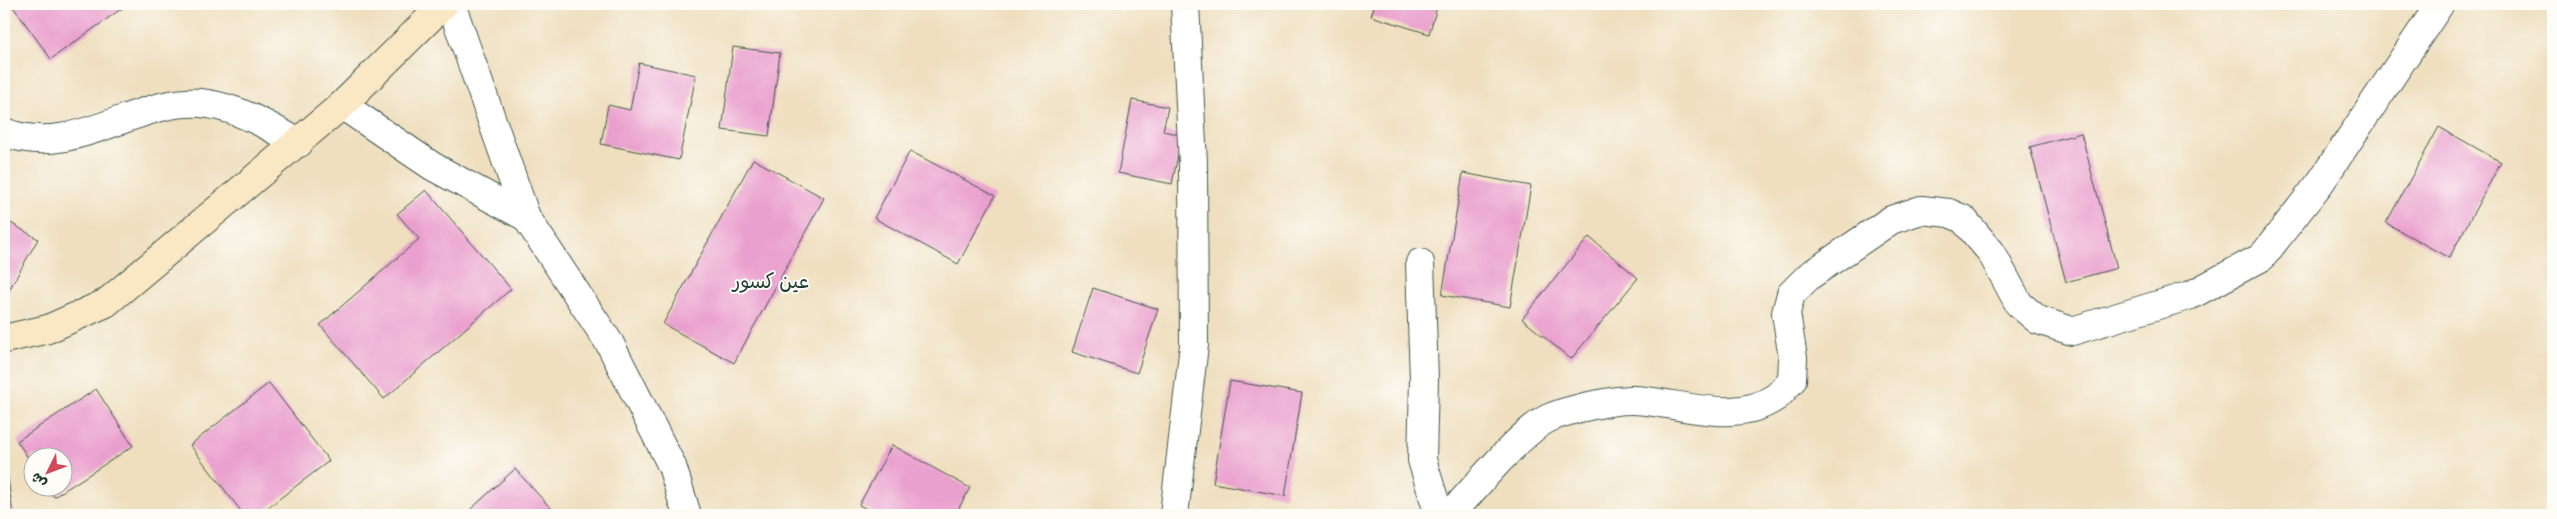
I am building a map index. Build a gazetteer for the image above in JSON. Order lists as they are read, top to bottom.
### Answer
{
  "districts": ["عين كسور"],
  "north": "bottom left"
}
